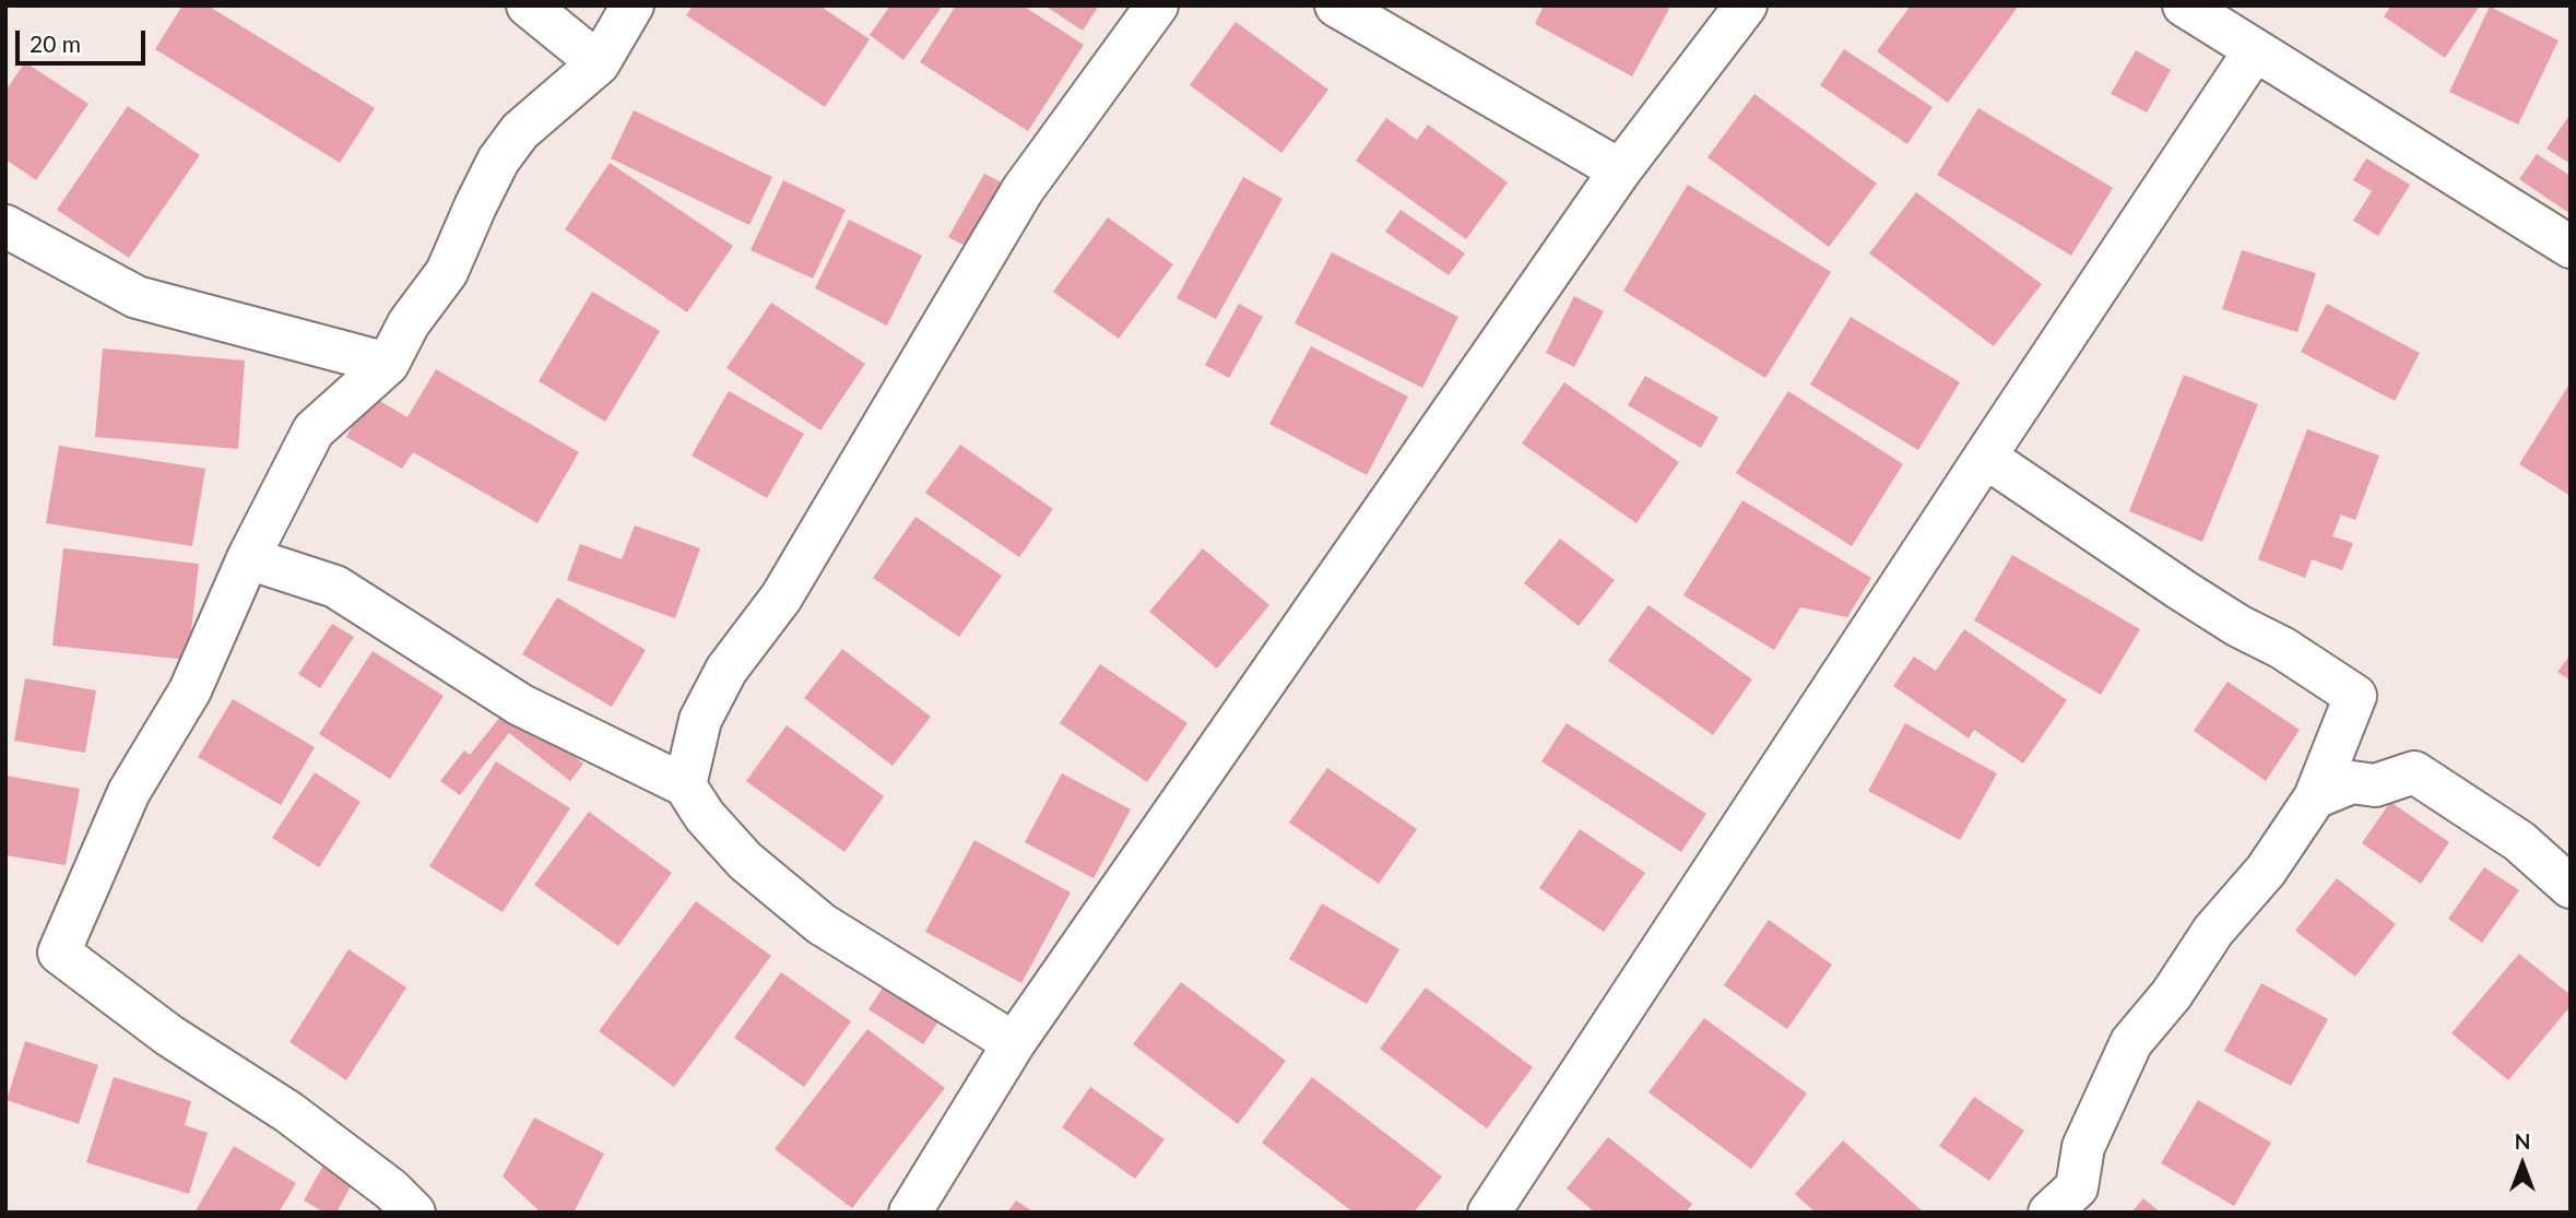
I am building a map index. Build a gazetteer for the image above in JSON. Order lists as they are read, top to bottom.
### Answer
{
  "scale_bar": "20 m",
  "north": "top"
}
